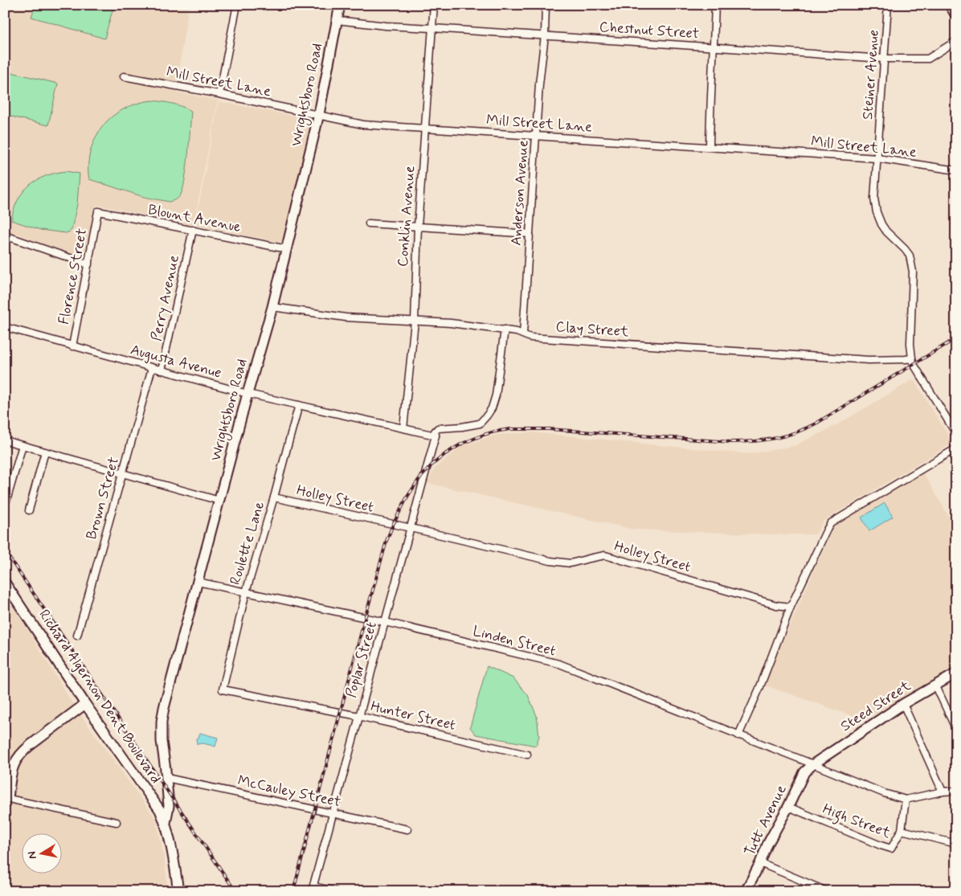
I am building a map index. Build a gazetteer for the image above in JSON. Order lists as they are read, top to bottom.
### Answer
{
  "streets": {
    "street": [
      "Chestnut Street",
      "Steiner Avenue",
      "Mill Street Lane",
      "Wrightsboro Road",
      "Anderson Avenue",
      "Conklin Avenue",
      "Blount Avenue",
      "Florence Street",
      "Perry Avenue",
      "Clay Street",
      "Augusta Avenue",
      "Brown Street",
      "Holley Street",
      "Roulette Lane",
      "Linden Street",
      "Poplar Street",
      "Richard Algernon Dent Boulevard",
      "Steed Street",
      "Hunter Street",
      "McCauley Street",
      "Tutt Avenue",
      "High Street"
    ]
  },
  "crossings": [
    ["Chestnut Street", "Steiner Avenue"],
    ["Chestnut Street", "Wrightsboro Road"],
    ["Chestnut Street", "Anderson Avenue"],
    ["Chestnut Street", "Conklin Avenue"],
    ["Steiner Avenue", "Mill Street Lane"],
    ["Steiner Avenue", "Clay Street"],
    ["Mill Street Lane", "Wrightsboro Road"],
    ["Mill Street Lane", "Anderson Avenue"],
    ["Mill Street Lane", "Conklin Avenue"],
    ["Wrightsboro Road", "Blount Avenue"],
    ["Wrightsboro Road", "Clay Street"],
    ["Wrightsboro Road", "Augusta Avenue"],
    ["Wrightsboro Road", "Linden Street"],
    ["Wrightsboro Road", "Richard Algernon Dent Boulevard"],
    ["Wrightsboro Road", "McCauley Street"],
    ["Anderson Avenue", "Clay Street"],
    ["Conklin Avenue", "Clay Street"],
    ["Conklin Avenue", "Augusta Avenue"],
    ["Blount Avenue", "Florence Street"],
    ["Blount Avenue", "Perry Avenue"],
    ["Florence Street", "Augusta Avenue"],
    ["Perry Avenue", "Augusta Avenue"],
    ["Augusta Avenue", "Brown Street"],
    ["Augusta Avenue", "Roulette Lane"],
    ["Augusta Avenue", "Poplar Street"],
    ["Holley Street", "Roulette Lane"],
    ["Holley Street", "Poplar Street"],
    ["Roulette Lane", "Linden Street"],
    ["Roulette Lane", "Hunter Street"],
    ["Linden Street", "Poplar Street"],
    ["Linden Street", "Steed Street"],
    ["Linden Street", "Tutt Avenue"],
    ["Linden Street", "High Street"],
    ["Poplar Street", "Hunter Street"],
    ["Poplar Street", "McCauley Street"],
    ["Steed Street", "Tutt Avenue"],
    ["Tutt Avenue", "High Street"]
  ],
  "north": "left"
}
